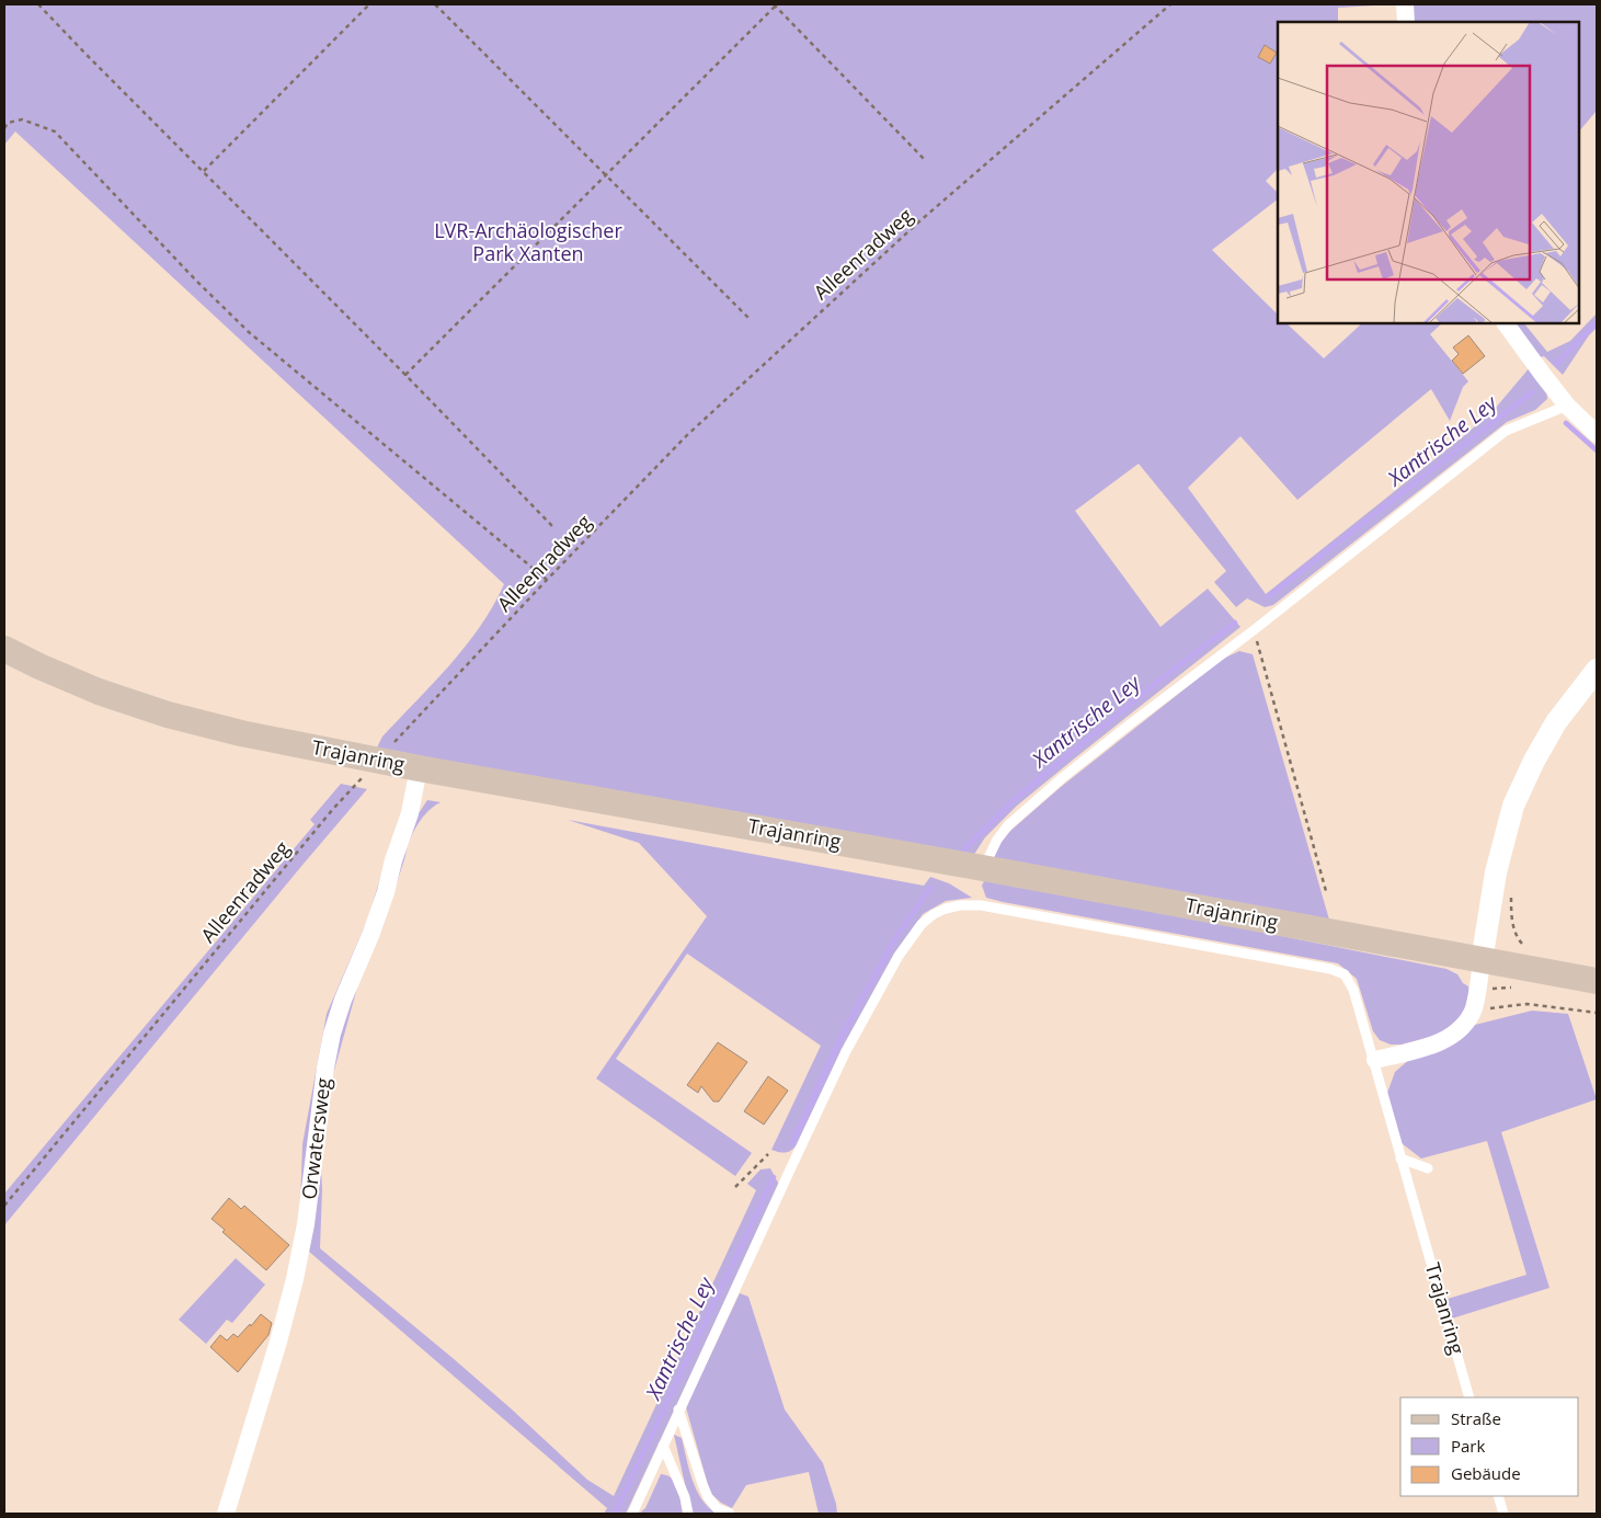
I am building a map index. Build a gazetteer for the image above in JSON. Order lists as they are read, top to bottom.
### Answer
{
  "streets": {
    "main road": ["Trajanring"],
    "street": ["Orwatersweg"],
    "path": ["Alleenradweg"]
  },
  "crossings": [
    ["Alleenradweg", "Trajanring"],
    ["Trajanring", "Orwatersweg"]
  ],
  "water": ["Xantrische Ley"],
  "parks": ["LVR-Archäologischer Park Xanten"],
  "legend": ["Straße", "Park", "Gebäude"]
}
